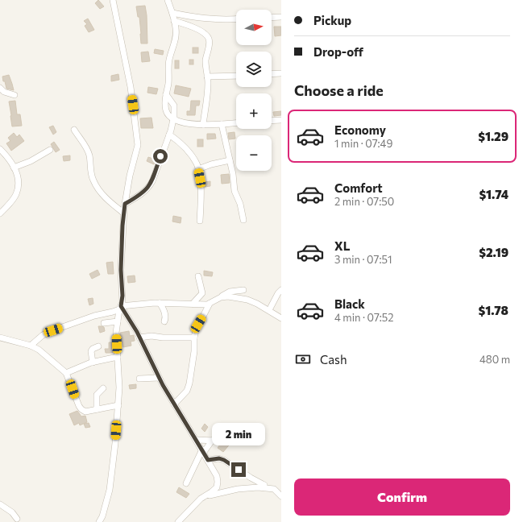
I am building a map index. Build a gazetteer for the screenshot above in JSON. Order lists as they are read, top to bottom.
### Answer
{
  "north": "right",
  "page": {
    "banner": ["Pickup", "Drop-off"],
    "map_buttons": ["+", "−"],
    "heading": "Choose a ride",
    "list": [
      {
        "name": "Economy",
        "note": "1 min · 07:49",
        "value": "$1.29"
      },
      {
        "name": "Comfort",
        "note": "2 min · 07:50",
        "value": "$1.74"
      },
      {
        "name": "XL",
        "note": "3 min · 07:51",
        "value": "$2.19"
      },
      {
        "name": "Black",
        "note": "4 min · 07:52",
        "value": "$1.78"
      }
    ],
    "pay": ["Cash", "480 m"],
    "bubble": "2 min",
    "buttons": "Confirm"
  }
}
